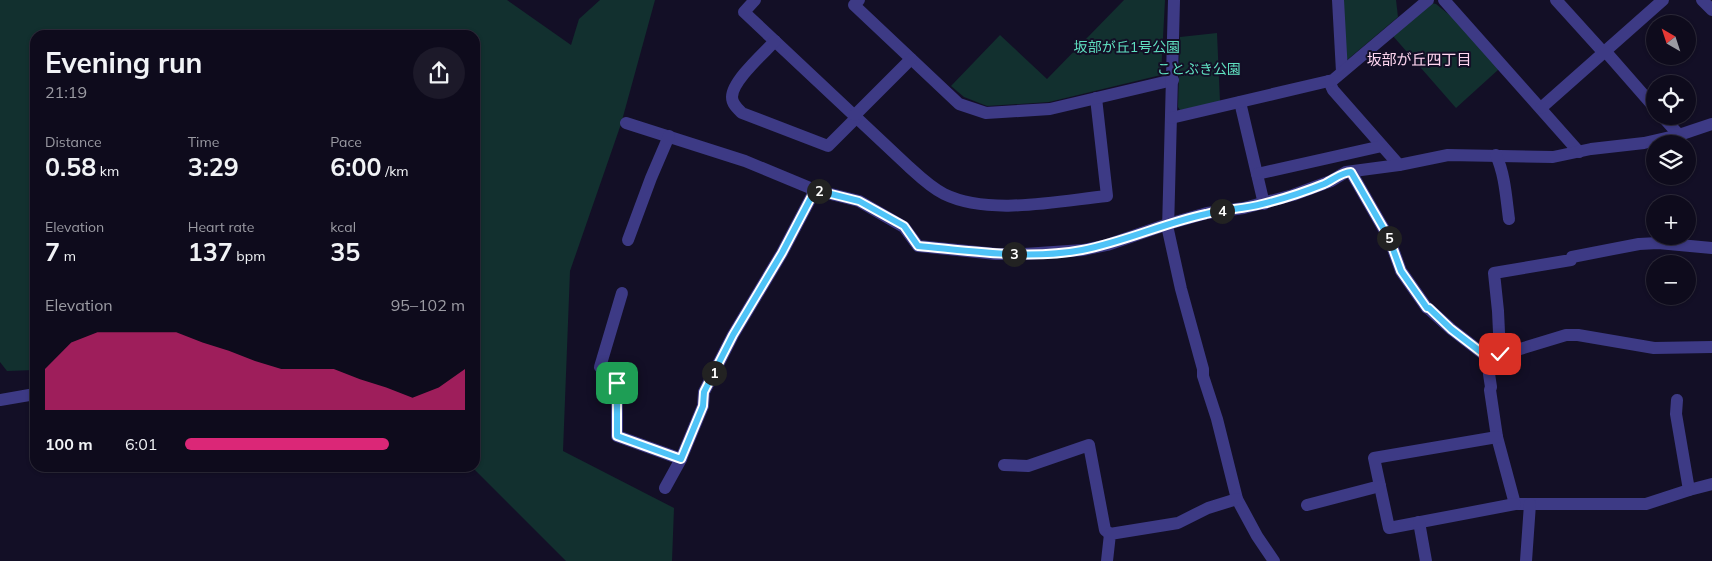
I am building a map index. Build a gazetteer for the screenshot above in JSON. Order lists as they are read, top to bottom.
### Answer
{
  "districts": ["坂部が丘四丁目"],
  "parks": ["坂部が丘1号公園", "ことぶき公園"],
  "north": "top left",
  "page": {
    "map_buttons": ["+", "−"],
    "heading": ["Evening run", "21:19"],
    "stats": [
      ["Distance", "0.58 km"],
      ["Time", "3:29"],
      ["Pace", "6:00 /km"],
      ["Elevation", "7 m"],
      ["Heart rate", "137 bpm"],
      ["kcal", "35"]
    ],
    "pins": [
      "2",
      "4",
      "5",
      "3",
      "1"
    ],
    "chart": ["Elevation", "95–102 m"],
    "list": [
      {
        "name": "100 m",
        "note": "6:01"
      }
    ]
  }
}
